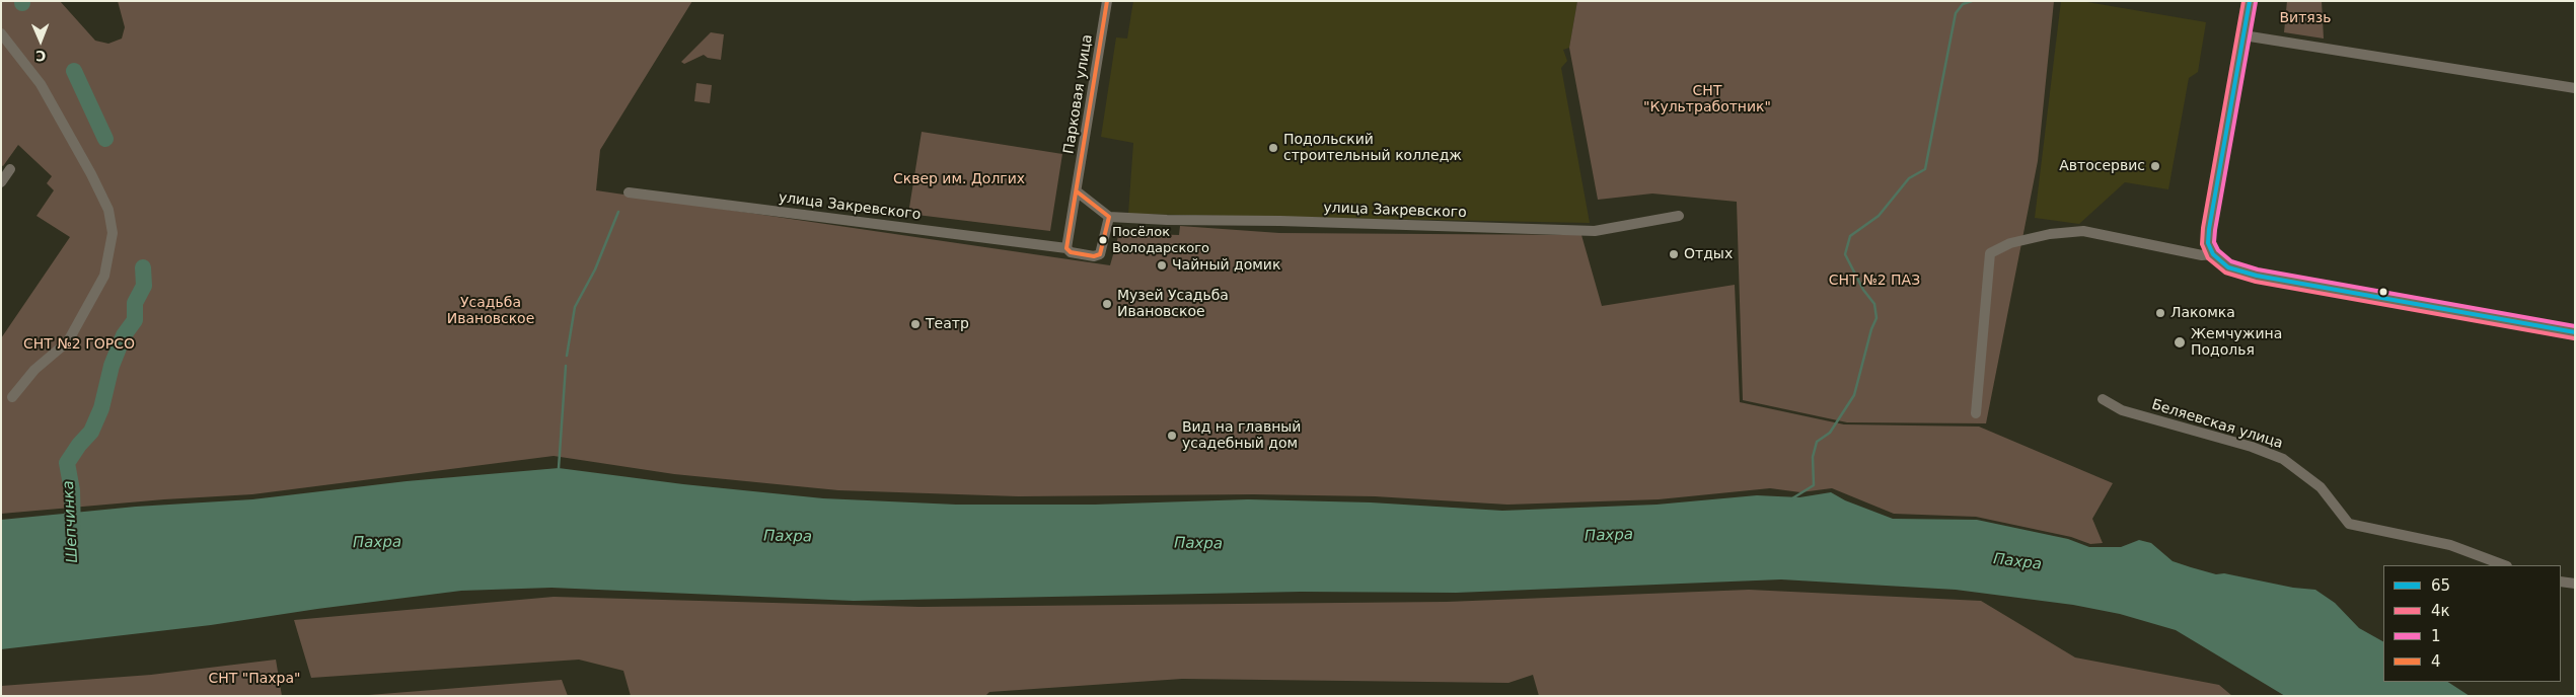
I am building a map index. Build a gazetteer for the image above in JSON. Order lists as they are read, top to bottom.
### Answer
{
  "streets": {
    "street": ["Парковая улица", "улица Закревского", "Беляевская улица"]
  },
  "crossings": [
    ["Парковая улица", "улица Закревского"]
  ],
  "water": ["Шепчинка", "Пахра"],
  "parks": [
    "Витязь",
    "СНТ \"Культработник\"",
    "Сквер им. Долгих",
    "СНТ №2 ПАЗ",
    "Усадьба Ивановское",
    "СНТ №2 ГОРСО",
    "СНТ \"Пахра\""
  ],
  "places": [
    "Подольский строительный колледж",
    "Автосервис",
    "Посёлок Володарского",
    "Отдых",
    "Чайный домик",
    "Музей Усадьба Ивановское",
    "Лакомка",
    "Театр",
    "Жемчужина Подолья",
    "Вид на главный усадебный дом"
  ],
  "lines": [
    "transit line 65",
    "transit line 4к",
    "transit line 4",
    "transit line 1"
  ],
  "legend": [
    "65",
    "4к",
    "1",
    "4"
  ],
  "north": "bottom"
}
